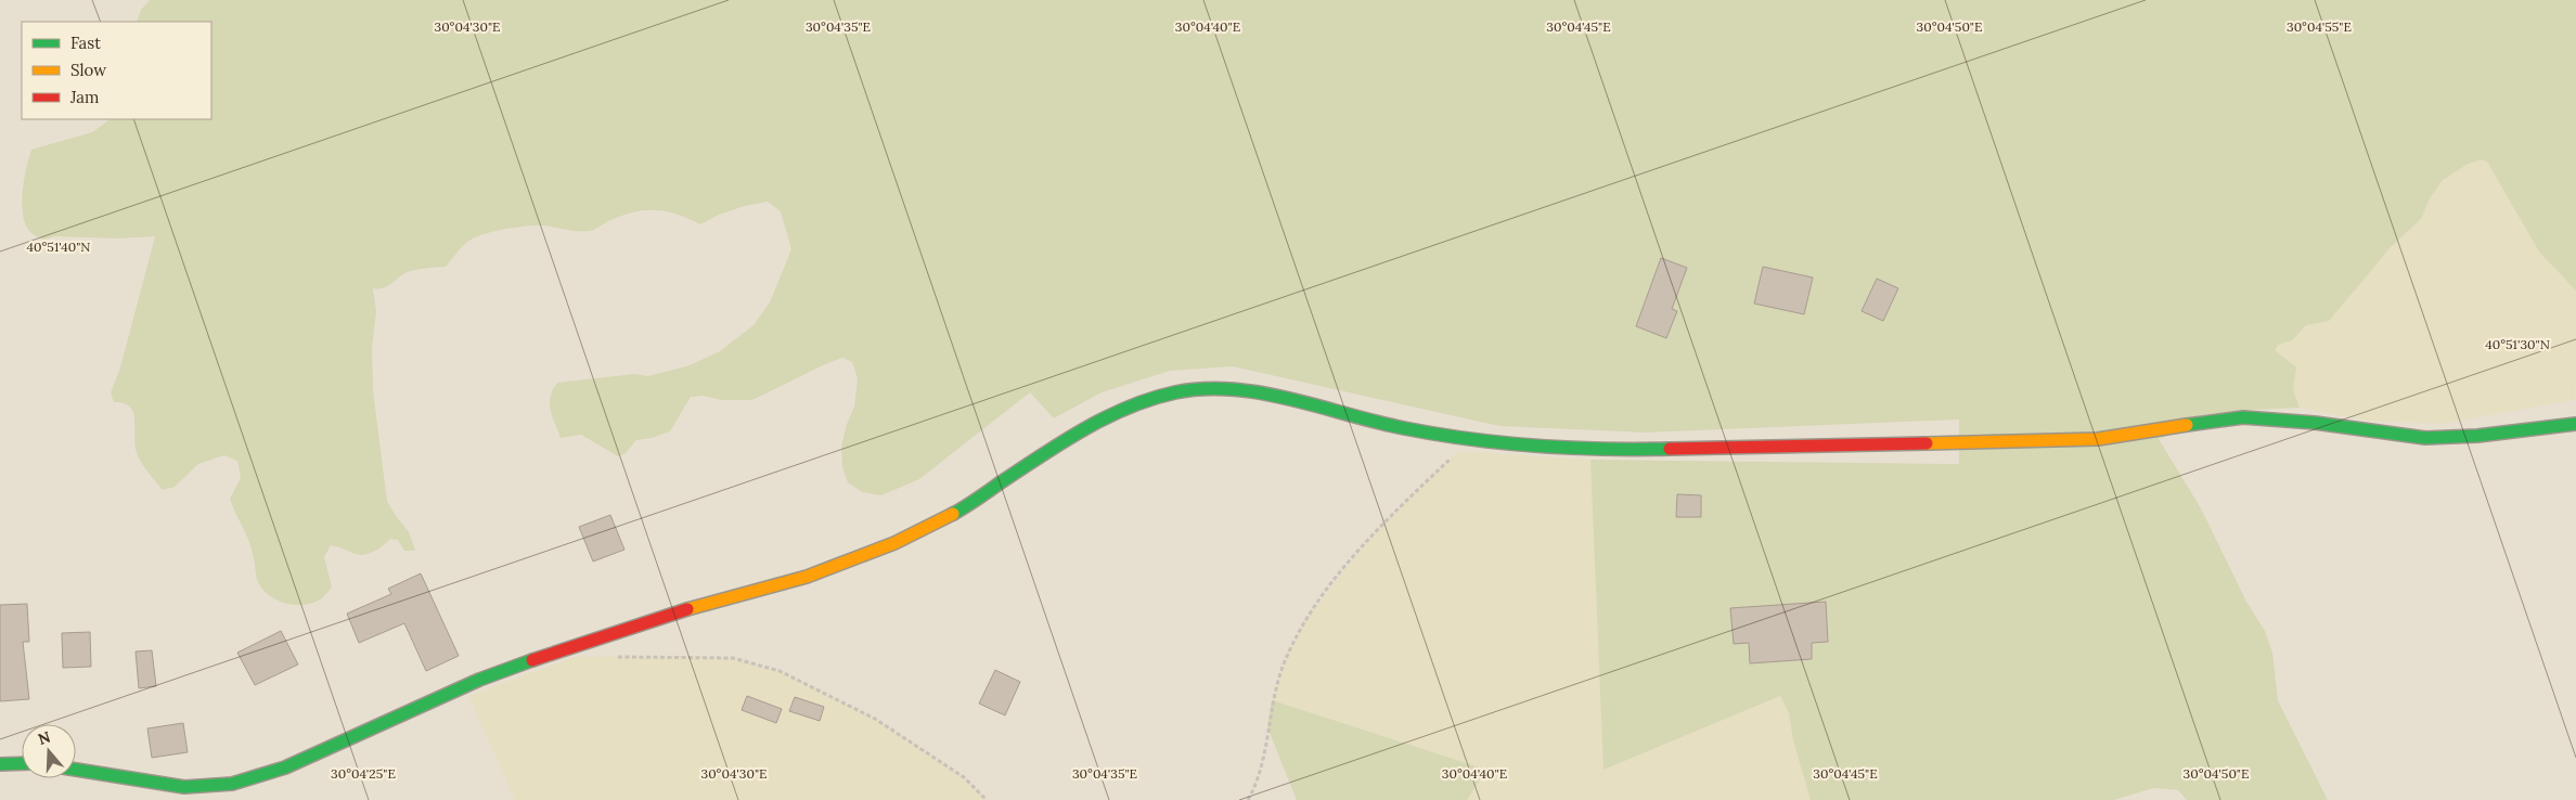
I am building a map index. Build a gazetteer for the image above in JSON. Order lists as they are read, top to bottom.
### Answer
{
  "legend": ["Fast", "Slow", "Jam"],
  "north": "top",
  "coordinates": [
    "30°04'55\"E",
    "30°04'30\"E",
    "30°04'35\"E",
    "30°04'40\"E",
    "30°04'45\"E",
    "30°04'50\"E",
    "40°51'40\"N",
    "40°51'30\"N",
    "30°04'25\"E"
  ]
}
